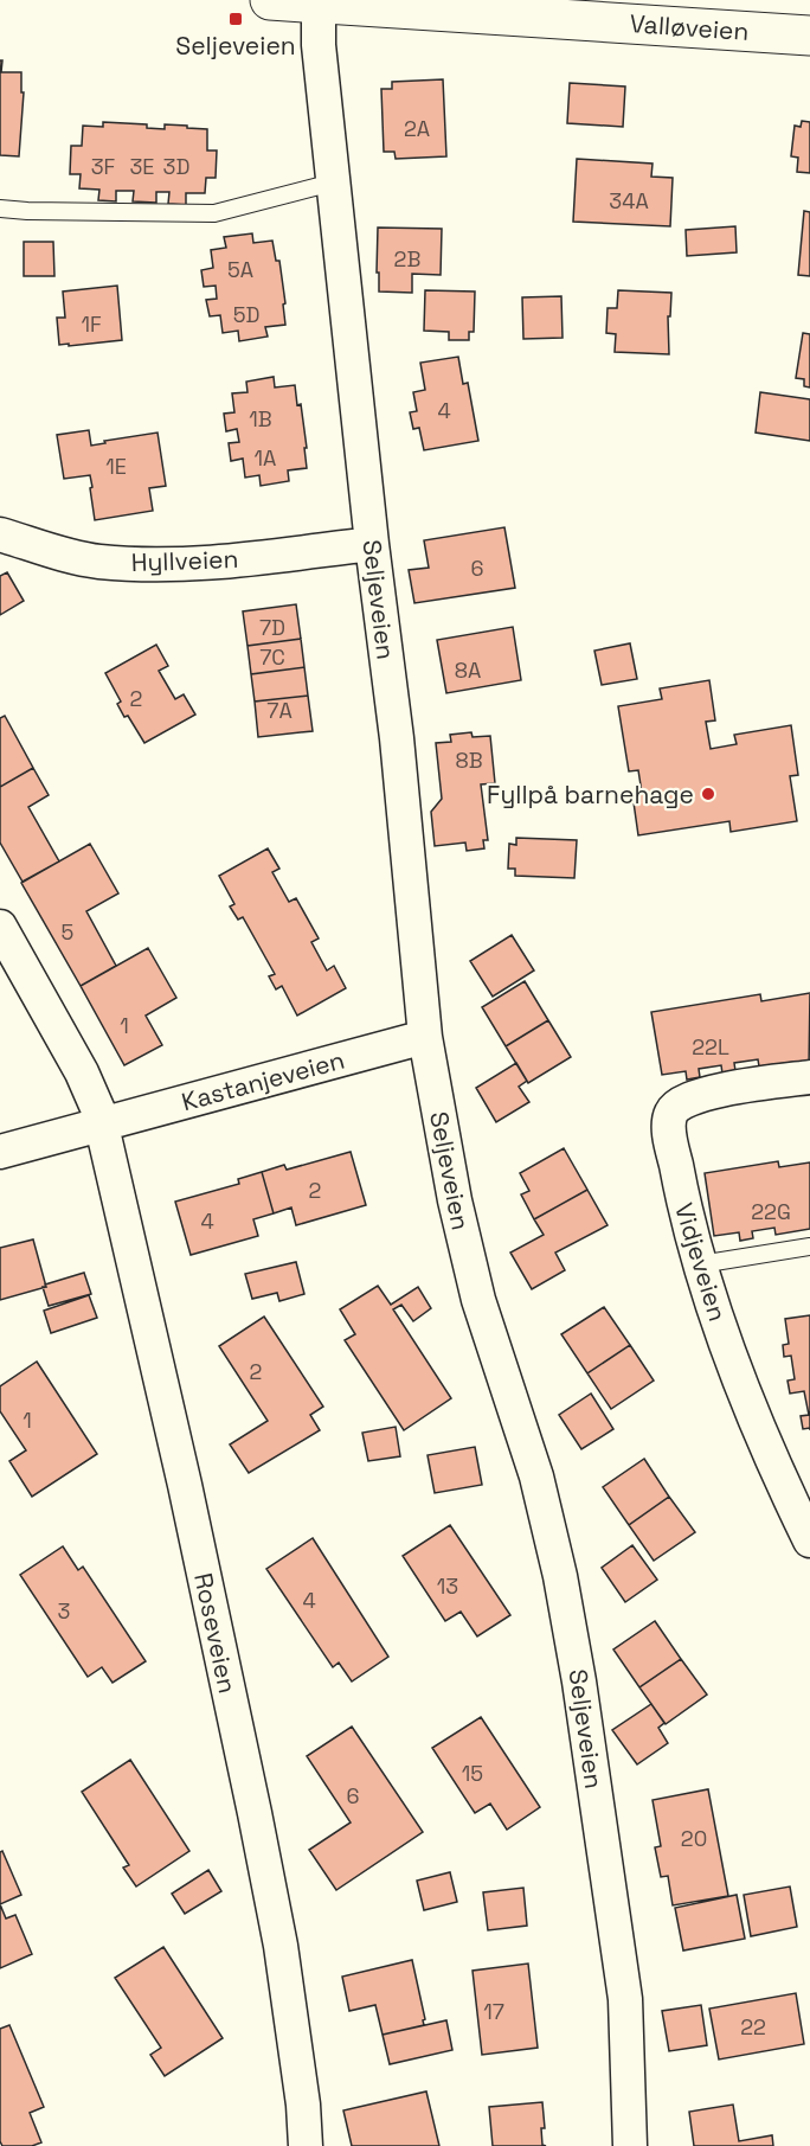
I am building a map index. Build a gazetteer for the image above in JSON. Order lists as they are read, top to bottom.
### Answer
{
  "streets": {
    "main road": ["Valløveien"],
    "street": [
      "Hyllveien",
      "Seljeveien",
      "Kastanjeveien",
      "Vidjeveien",
      "Roseveien"
    ]
  },
  "crossings": [
    ["Valløveien", "Seljeveien"],
    ["Hyllveien", "Seljeveien"],
    ["Seljeveien", "Kastanjeveien"],
    ["Kastanjeveien", "Roseveien"]
  ],
  "places": {
    "transit": ["Seljeveien"],
    "other": ["Fyllpå barnehage"]
  },
  "house_numbers": [
    "2A",
    "3F",
    "3E",
    "3D",
    "34A",
    "2B",
    "5A",
    "5D",
    "1F",
    "4",
    "1B",
    "1A",
    "1E",
    "6",
    "7D",
    "7C",
    "8A",
    "2",
    "7A",
    "8B",
    "5",
    "1",
    "22L",
    "2",
    "22G",
    "4",
    "2",
    "1",
    "13",
    "4",
    "3",
    "15",
    "6",
    "20",
    "17",
    "22"
  ]
}
